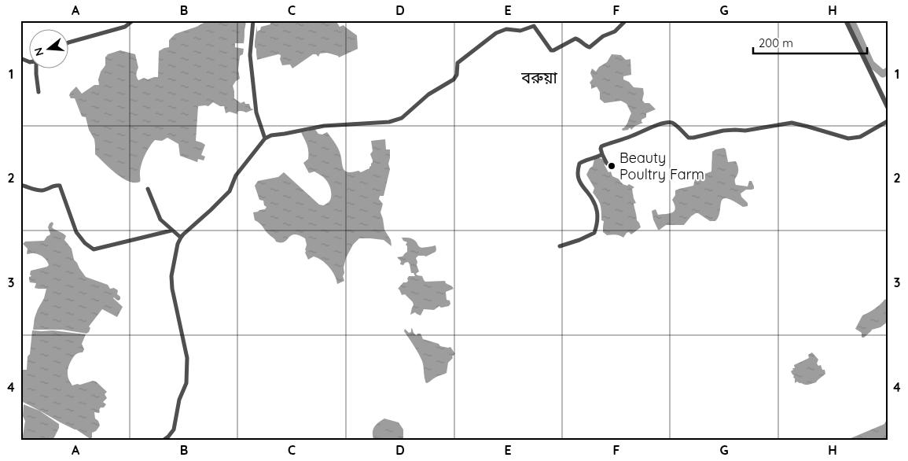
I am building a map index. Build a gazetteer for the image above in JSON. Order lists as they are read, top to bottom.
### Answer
{
  "districts": ["বরুয়া"],
  "places": ["Beauty Poultry Farm"],
  "scale_bar": "200 m",
  "north": "left",
  "grid": {
    "columns": [
      "A",
      "B",
      "C",
      "D",
      "E",
      "F",
      "G",
      "H"
    ],
    "rows": [
      "1",
      "2",
      "3",
      "4"
    ]
  }
}
